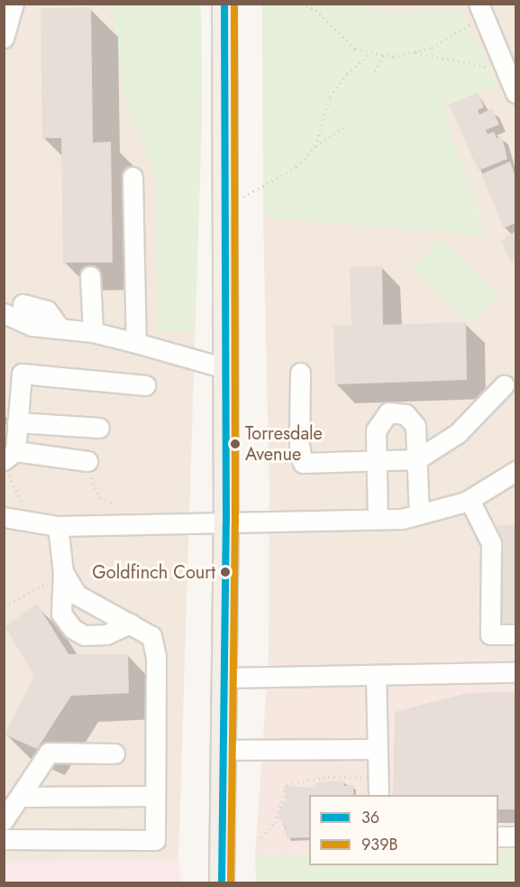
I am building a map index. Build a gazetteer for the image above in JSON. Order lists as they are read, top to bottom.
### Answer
{
  "places": ["Torresdale Avenue", "Goldfinch Court"],
  "lines": ["transit line 36", "transit line 939B"],
  "legend": ["36", "939B"]
}
